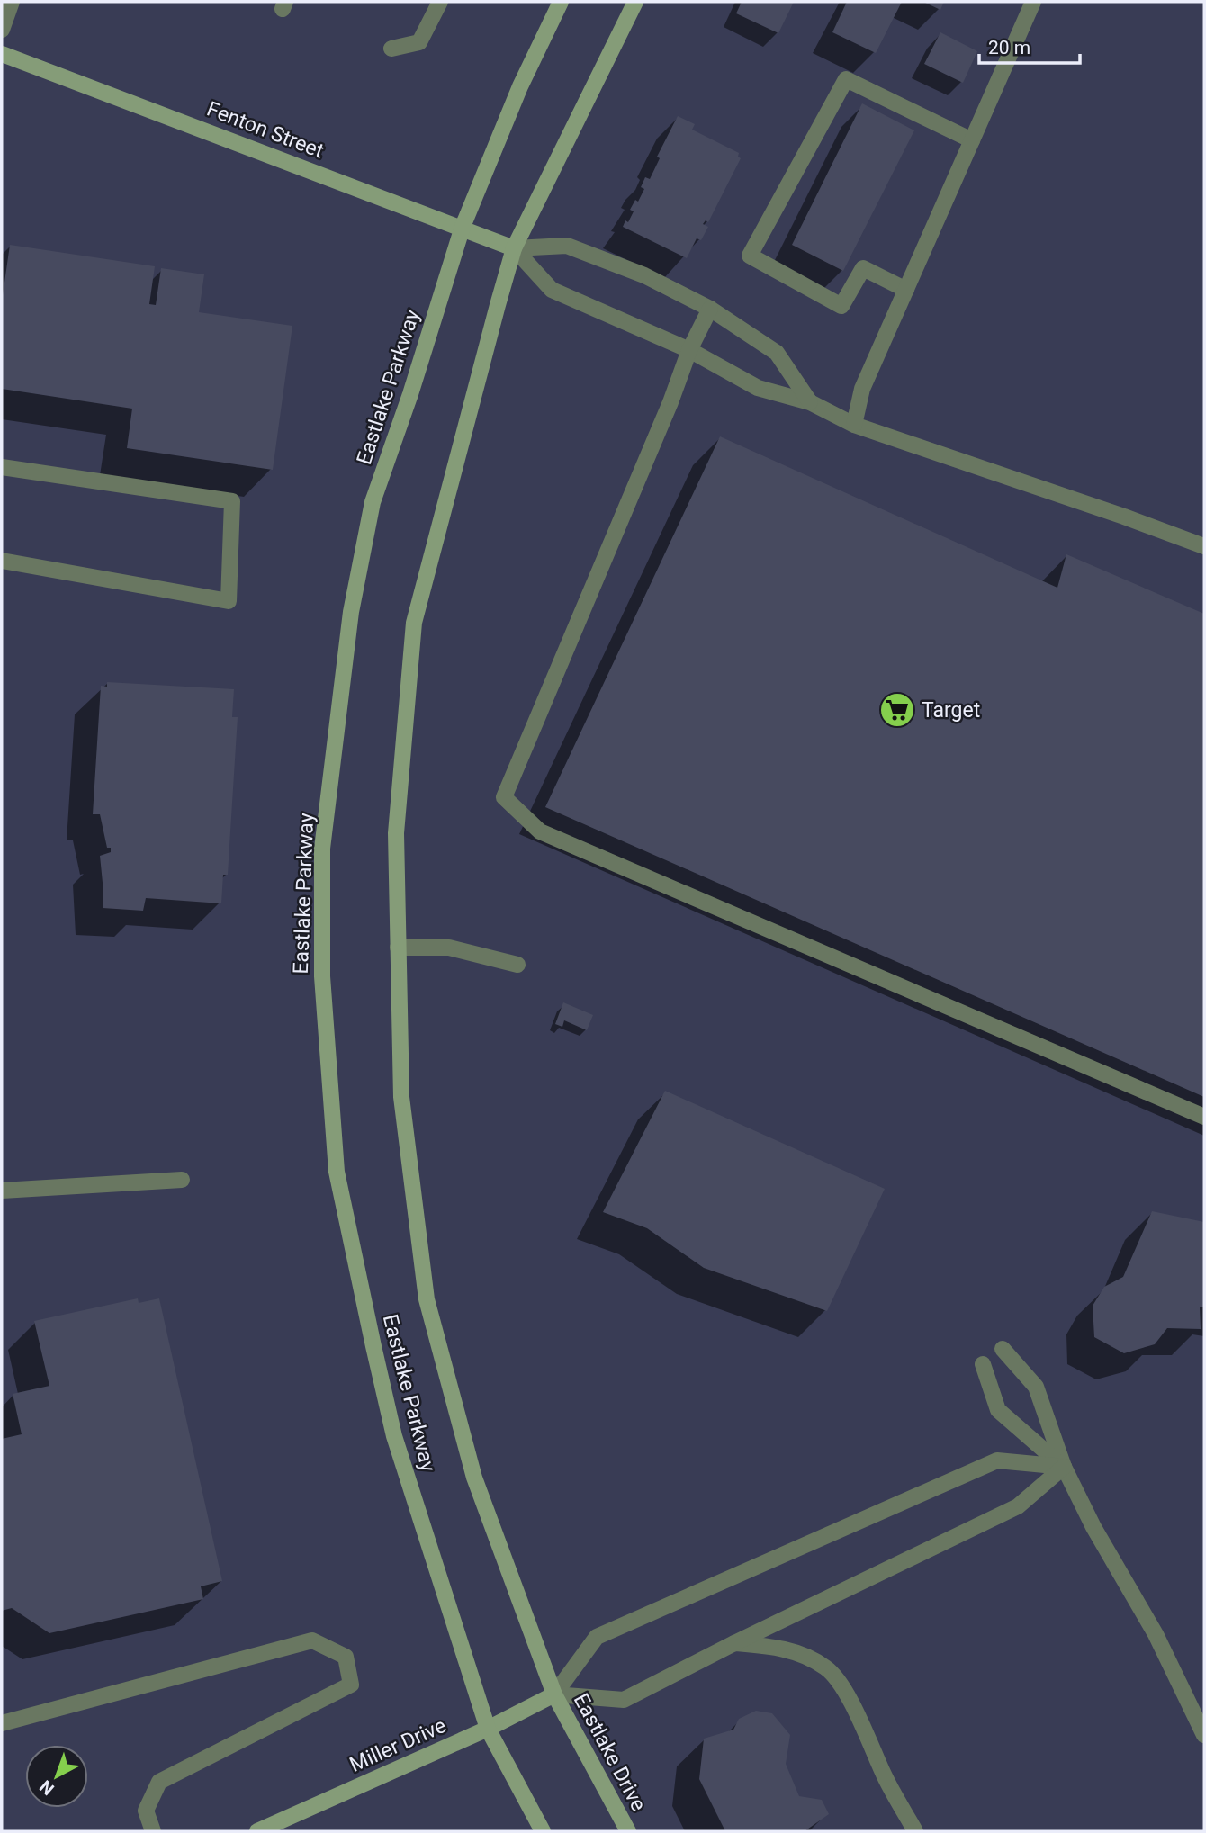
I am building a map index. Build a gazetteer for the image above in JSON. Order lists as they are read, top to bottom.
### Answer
{
  "streets": {
    "main road": [
      "Fenton Street",
      "Eastlake Parkway",
      "Miller Drive",
      "Eastlake Drive"
    ]
  },
  "crossings": [
    ["Fenton Street", "Eastlake Parkway"],
    ["Eastlake Parkway", "Miller Drive"],
    ["Eastlake Parkway", "Eastlake Drive"],
    ["Miller Drive", "Eastlake Drive"]
  ],
  "places": {
    "supermarket": ["Target"]
  },
  "scale_bar": "20 m",
  "north": "bottom left"
}
